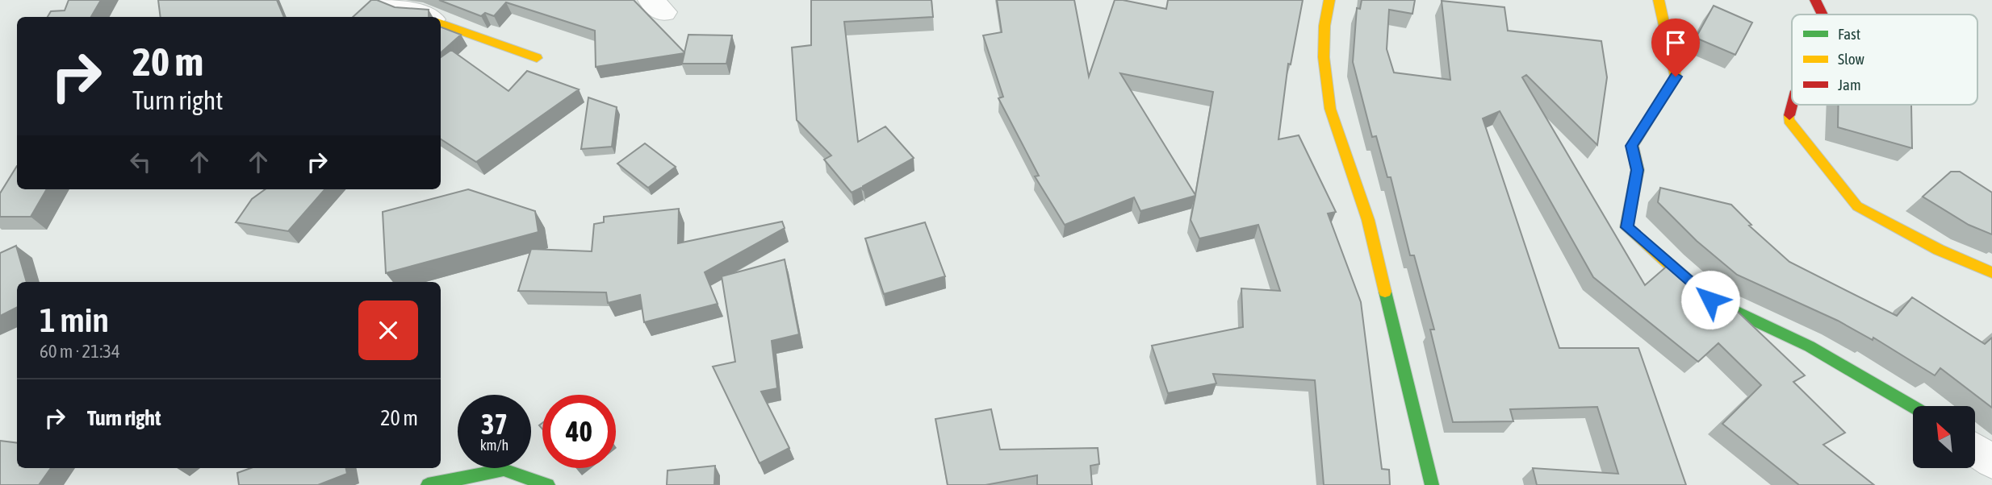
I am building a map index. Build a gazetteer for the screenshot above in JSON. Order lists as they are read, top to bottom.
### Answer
{
  "legend": ["Fast", "Slow", "Jam"],
  "north": "top left",
  "page": {
    "turn": ["20 m", "Turn right"],
    "heading": ["1 min", "60 m · 21:34"],
    "list": [
      {
        "name": "Turn right",
        "value": "20 m"
      }
    ],
    "speed": "37 km/h",
    "limit": "40"
  }
}
